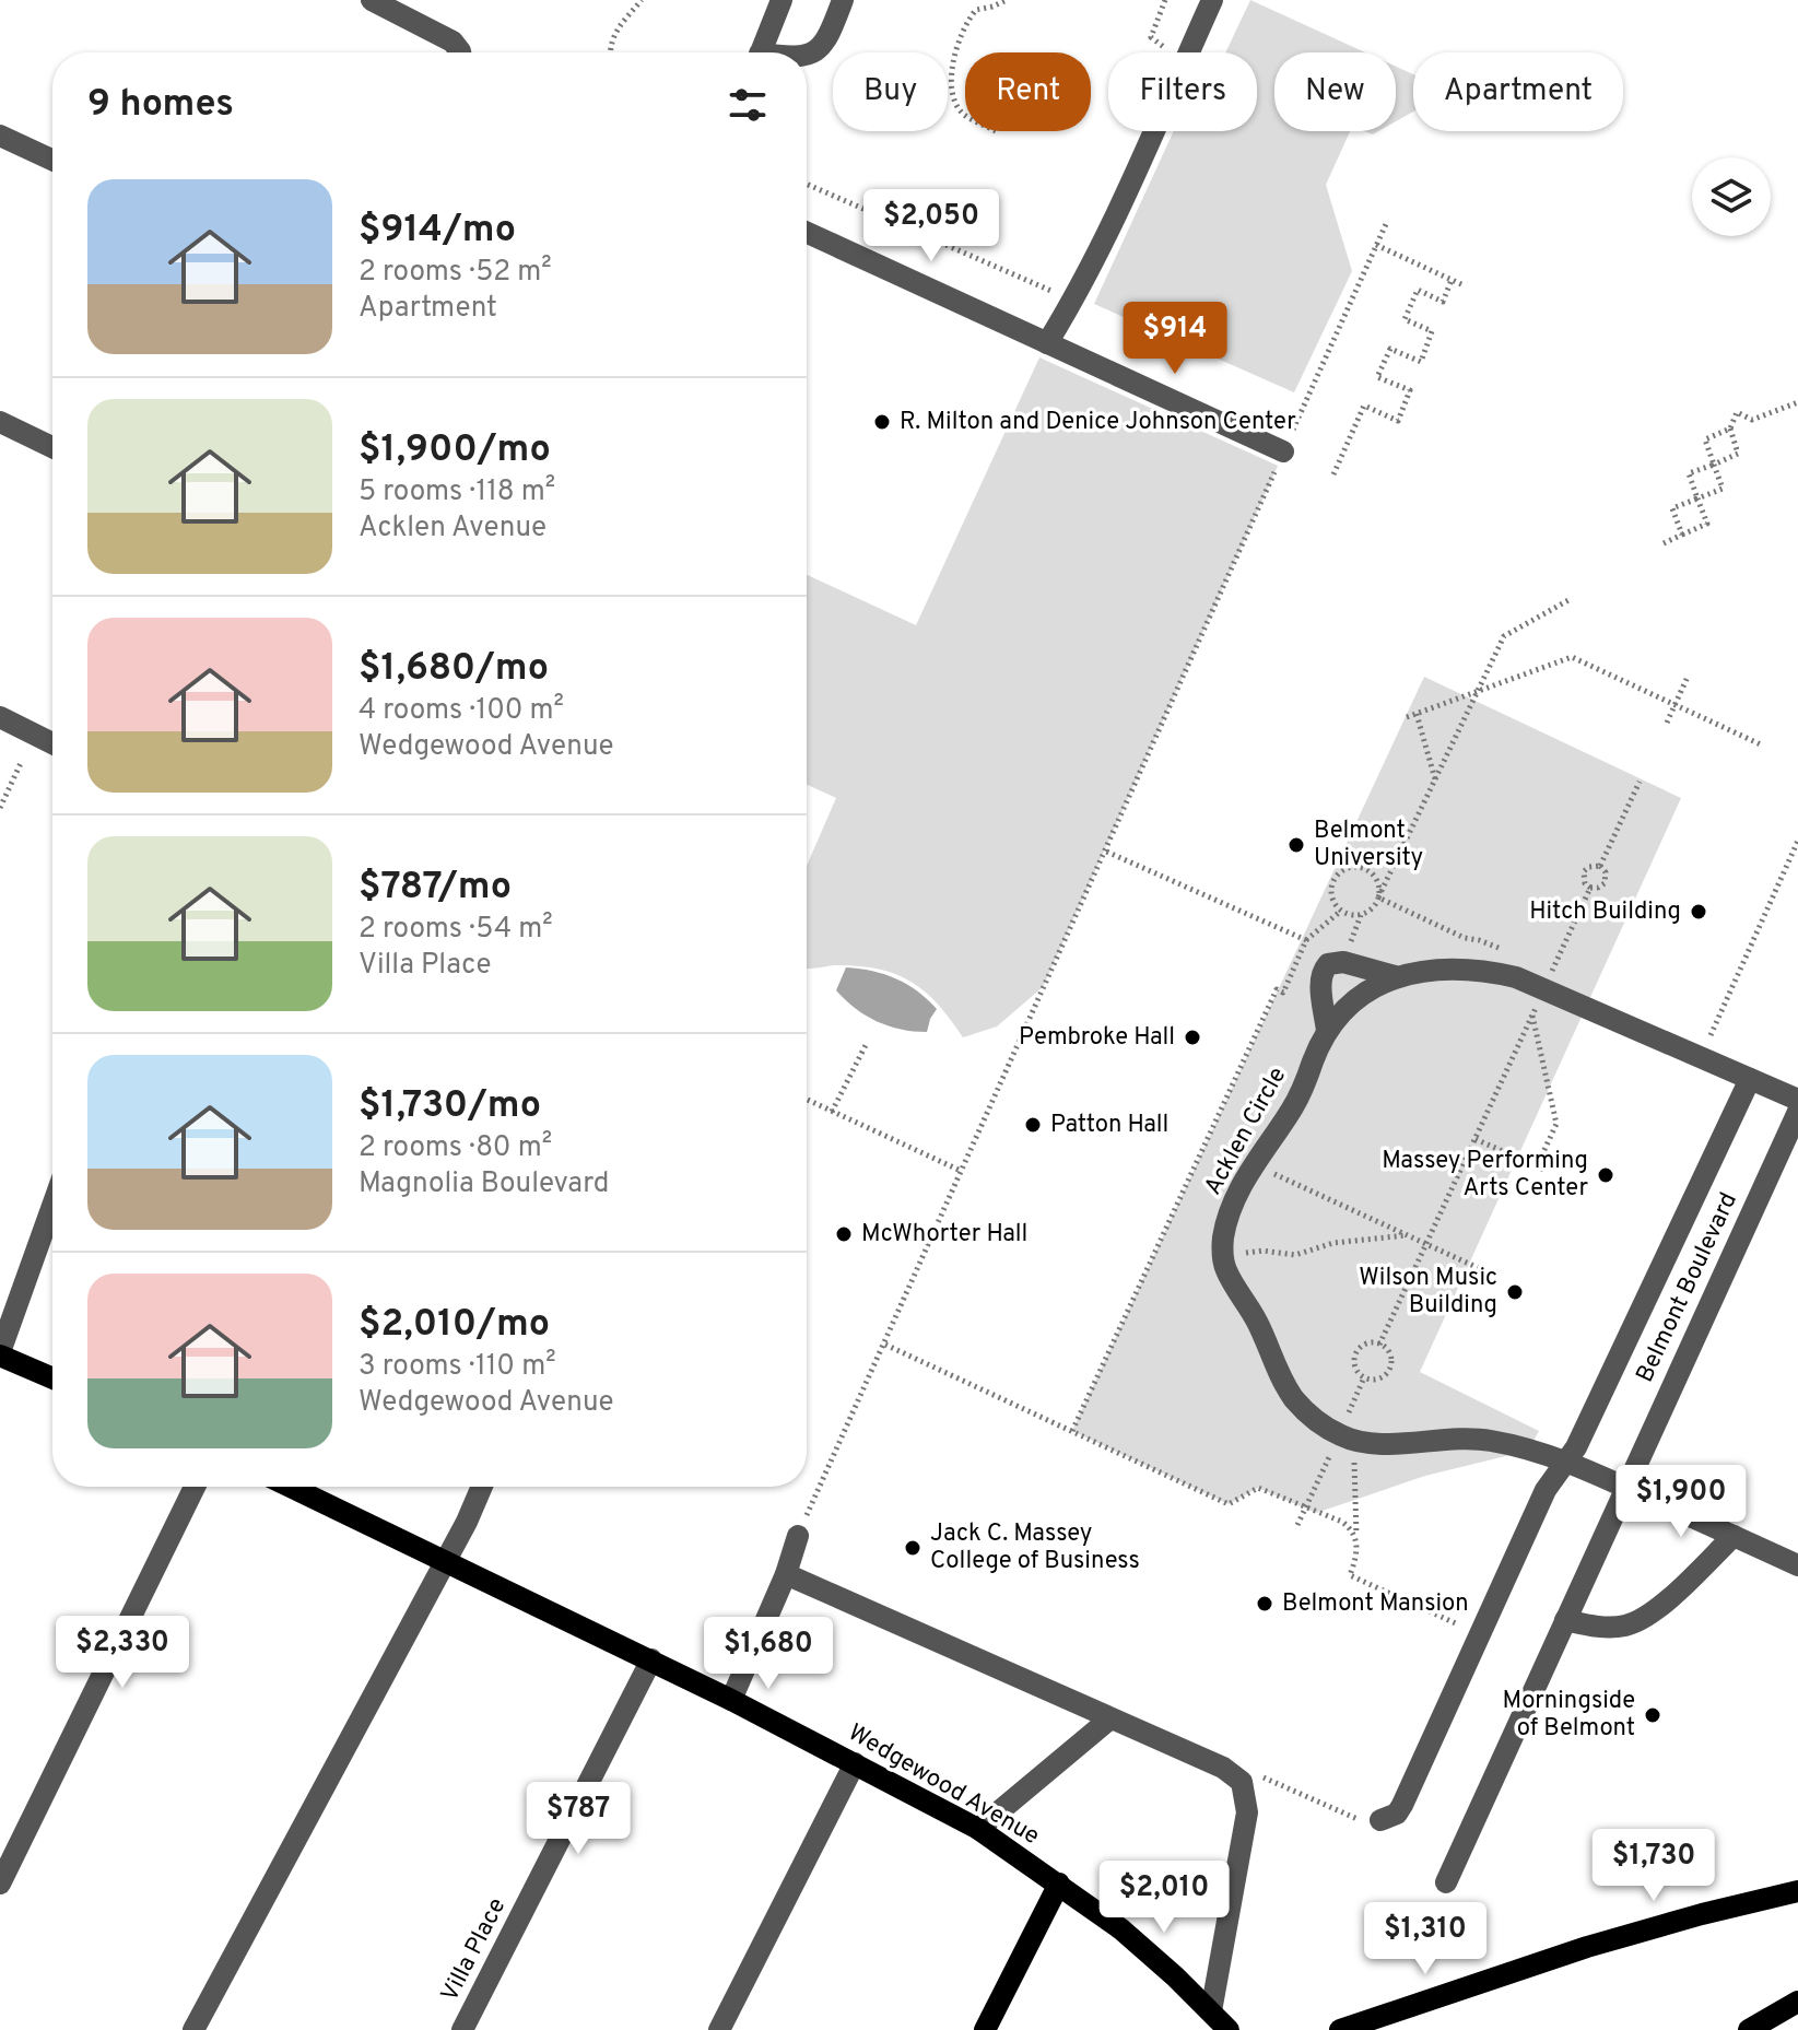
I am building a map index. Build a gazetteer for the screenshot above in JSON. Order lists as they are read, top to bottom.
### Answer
{
  "streets": {
    "main road": ["Wedgewood Avenue"],
    "street": ["Acklen Circle", "Belmont Boulevard", "Villa Place"]
  },
  "crossings": [
    ["Wedgewood Avenue", "Villa Place"]
  ],
  "places": [
    "R. Milton and Denice Johnson Center",
    "Belmont University",
    "Hitch Building",
    "Pembroke Hall",
    "Patton Hall",
    "Massey Performing Arts Center",
    "McWhorter Hall",
    "Wilson Music Building",
    "Jack C. Massey College of Business",
    "Belmont Mansion",
    "Morningside of Belmont"
  ],
  "page": {
    "chip": [
      "Buy",
      "Rent",
      "Filters",
      "New",
      "Apartment"
    ],
    "heading": "9 homes",
    "list": [
      {
        "name": "$914/mo",
        "note": "2 rooms · 52 m² · Apartment"
      },
      {
        "name": "$1,900/mo",
        "note": "5 rooms · 118 m² · Acklen Avenue"
      },
      {
        "name": "$1,680/mo",
        "note": "4 rooms · 100 m² · Wedgewood Avenue"
      },
      {
        "name": "$787/mo",
        "note": "2 rooms · 54 m² · Villa Place"
      },
      {
        "name": "$1,730/mo",
        "note": "2 rooms · 80 m² · Magnolia Boulevard"
      },
      {
        "name": "$2,010/mo",
        "note": "3 rooms · 110 m² · Wedgewood Avenue"
      }
    ],
    "price": [
      "$2,050",
      "$914",
      "$1,900",
      "$2,330",
      "$1,680",
      "$787",
      "$1,730",
      "$2,010",
      "$1,310"
    ]
  }
}
